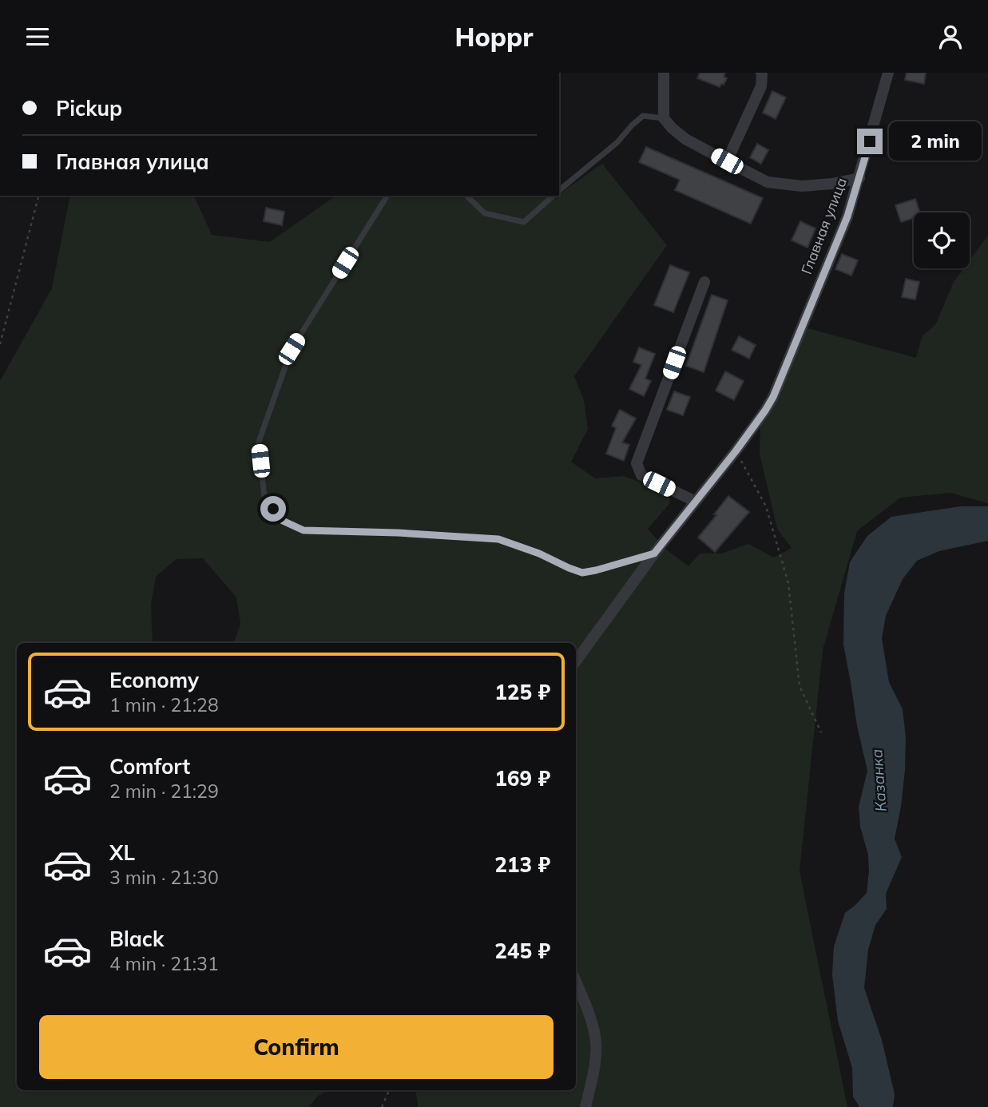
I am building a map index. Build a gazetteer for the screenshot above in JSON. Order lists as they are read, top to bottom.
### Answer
{
  "streets": {
    "street": ["Главная улица"]
  },
  "water": ["Казанка"],
  "page": {
    "header": "Hoppr",
    "banner": ["Pickup", "Главная улица"],
    "bubble": "2 min",
    "list": [
      {
        "name": "Economy",
        "note": "1 min · 21:28",
        "value": "125 ₽"
      },
      {
        "name": "Comfort",
        "note": "2 min · 21:29",
        "value": "169 ₽"
      },
      {
        "name": "XL",
        "note": "3 min · 21:30",
        "value": "213 ₽"
      },
      {
        "name": "Black",
        "note": "4 min · 21:31",
        "value": "245 ₽"
      }
    ],
    "buttons": "Confirm"
  }
}
